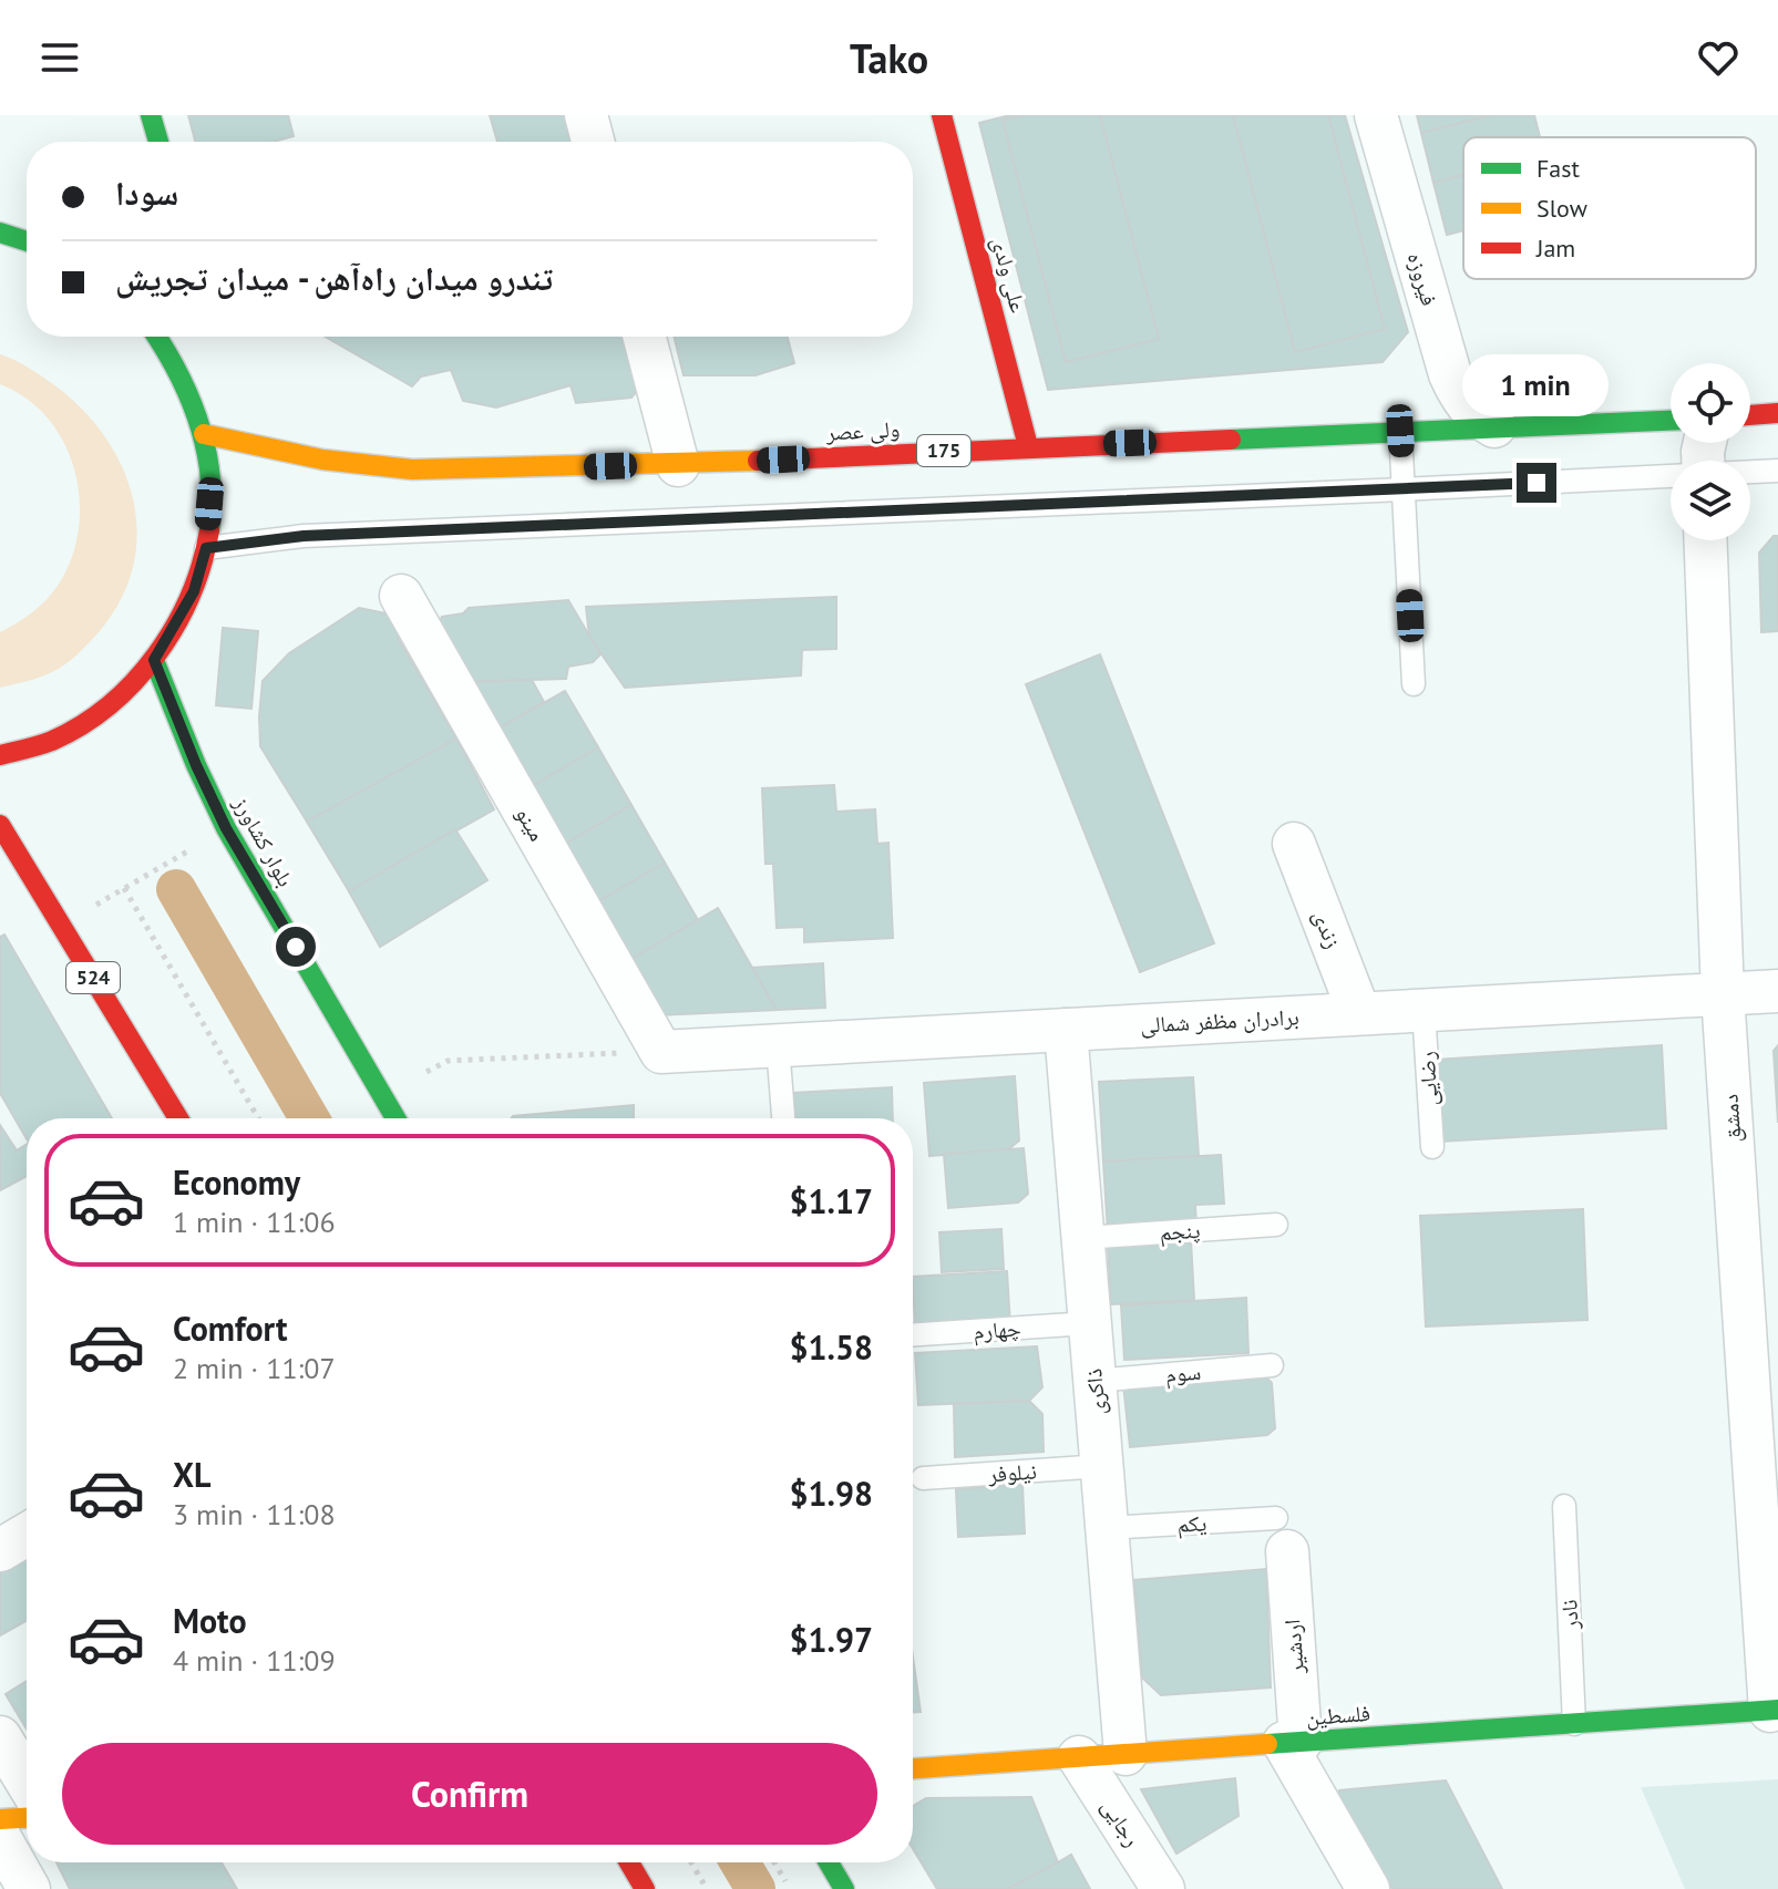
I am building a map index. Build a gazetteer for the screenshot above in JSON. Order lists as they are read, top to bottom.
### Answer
{
  "streets": {
    "main road": [
      "علی ولدی",
      "ولی عصر",
      "175",
      "بلوار کشاورز",
      "524",
      "فلسطین"
    ],
    "street": [
      "فیروزه",
      "مینو",
      "زندی",
      "برادران مظفر شمالی",
      "دمشق",
      "ذاکری",
      "اردشیر",
      "رجایی"
    ],
    "lane": [
      "رضایی",
      "پنجم",
      "چهارم",
      "سوم",
      "نیلوفر",
      "یکم",
      "نادر"
    ]
  },
  "crossings": [
    ["علی ولدی", "ولی عصر"],
    ["فیروزه", "ولی عصر"],
    ["مینو", "برادران مظفر شمالی"],
    ["زندی", "برادران مظفر شمالی"],
    ["برادران مظفر شمالی", "رضایی"],
    ["برادران مظفر شمالی", "دمشق"],
    ["برادران مظفر شمالی", "ذاکری"],
    ["دمشق", "فلسطین"],
    ["پنجم", "ذاکری"],
    ["چهارم", "ذاکری"],
    ["سوم", "ذاکری"],
    ["ذاکری", "نیلوفر"],
    ["ذاکری", "یکم"],
    ["ذاکری", "فلسطین"],
    ["یکم", "اردشیر"],
    ["نادر", "فلسطین"],
    ["اردشیر", "فلسطین"],
    ["فلسطین", "رجایی"]
  ],
  "legend": ["Fast", "Slow", "Jam"],
  "page": {
    "header": "Tako",
    "banner": ["سودا", "تندرو میدان راه‌آهن - میدان تجریش"],
    "bubble": "1 min",
    "list": [
      {
        "name": "Economy",
        "note": "1 min · 11:06",
        "value": "$1.17"
      },
      {
        "name": "Comfort",
        "note": "2 min · 11:07",
        "value": "$1.58"
      },
      {
        "name": "XL",
        "note": "3 min · 11:08",
        "value": "$1.98"
      },
      {
        "name": "Moto",
        "note": "4 min · 11:09",
        "value": "$1.97"
      }
    ],
    "buttons": "Confirm"
  }
}
